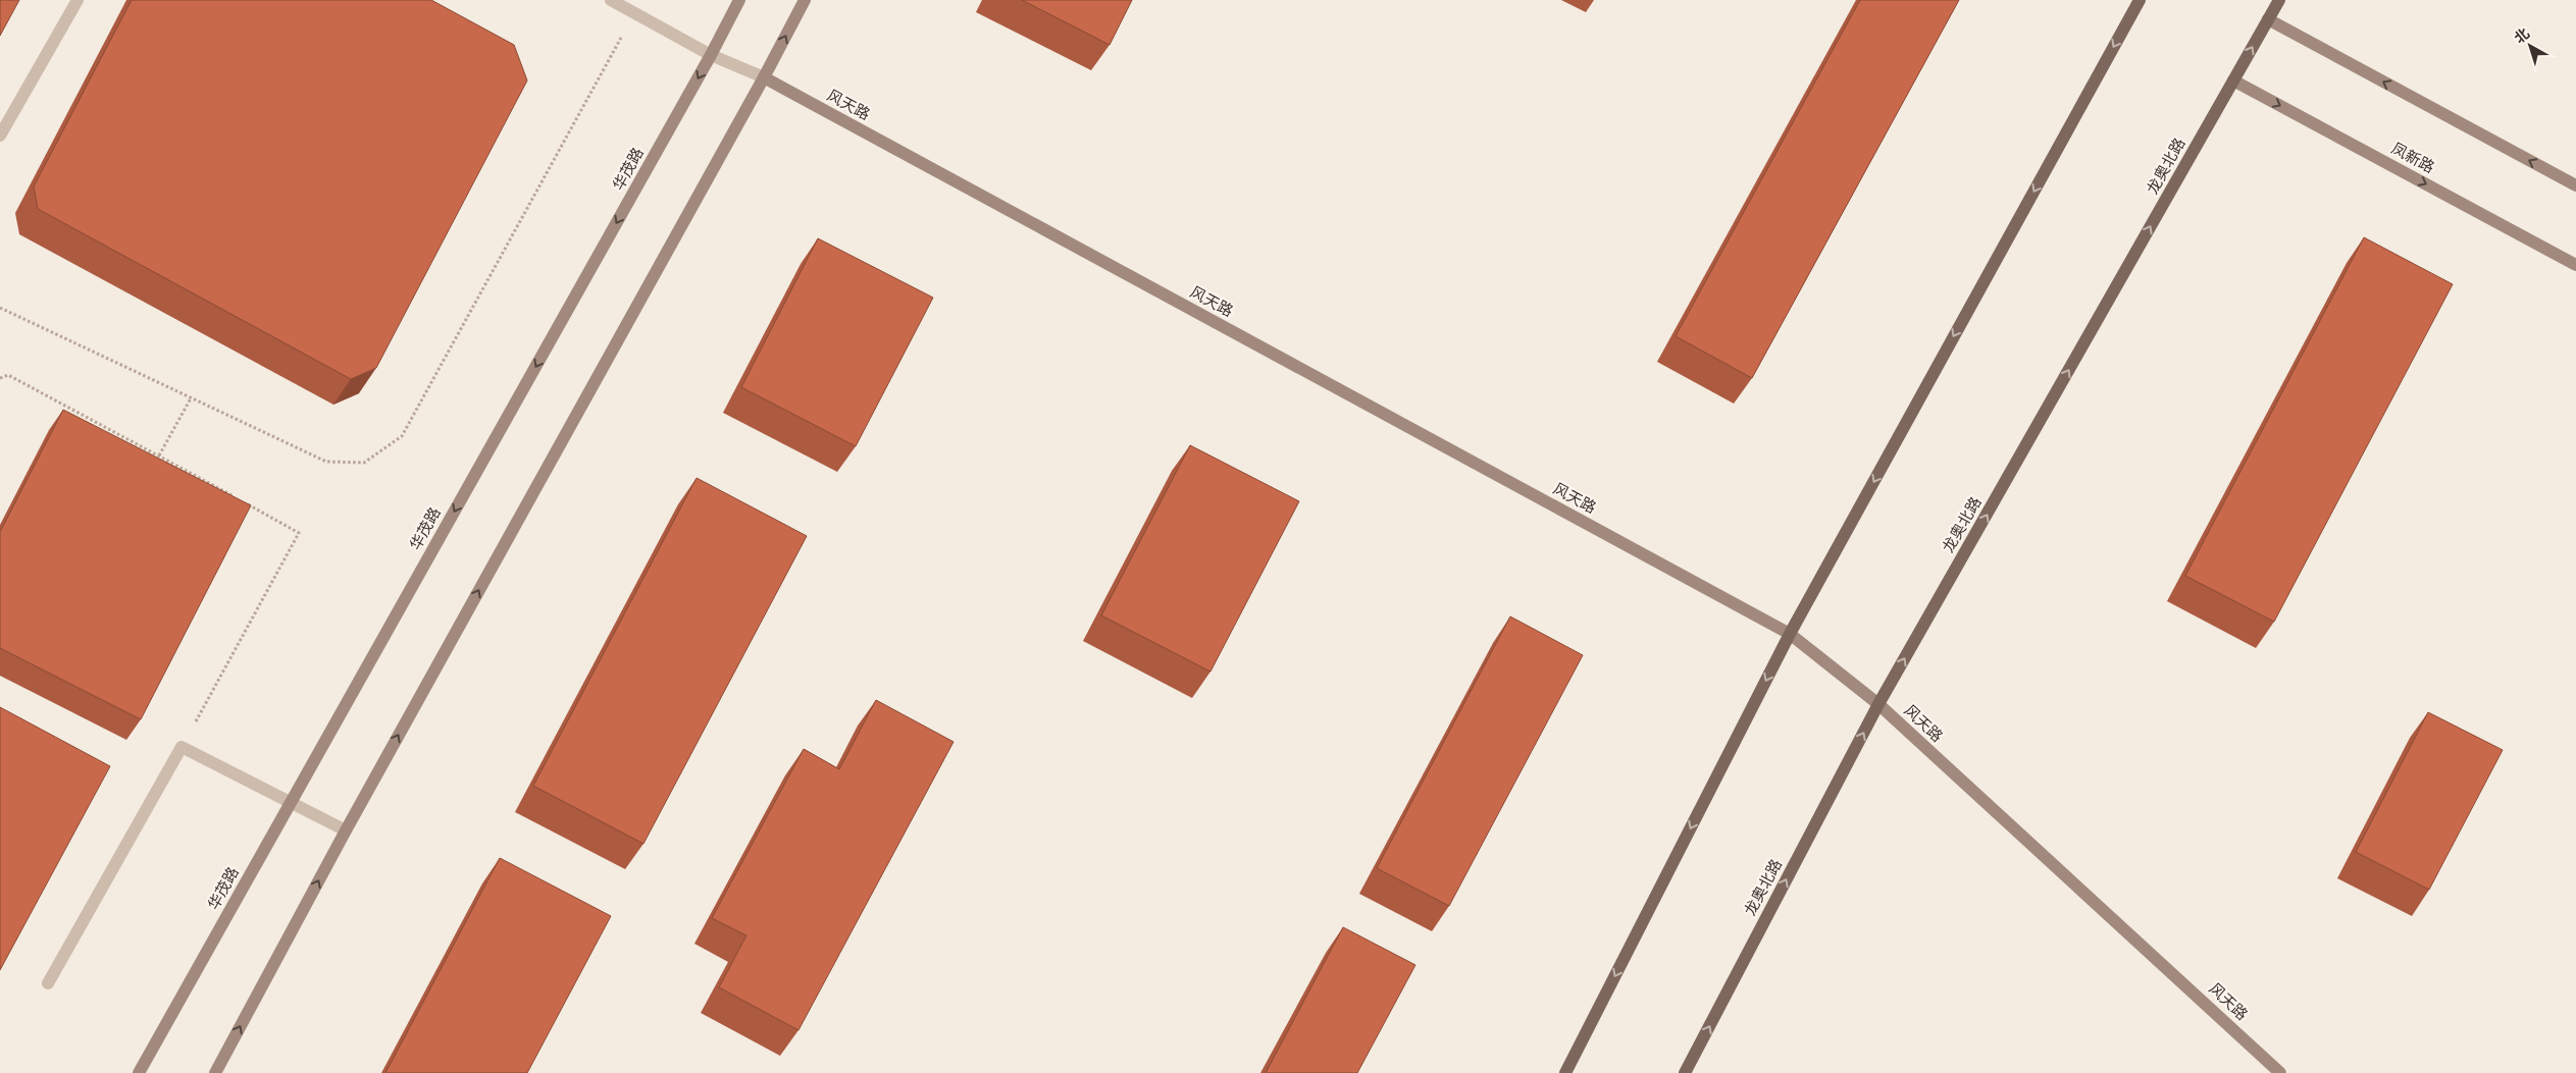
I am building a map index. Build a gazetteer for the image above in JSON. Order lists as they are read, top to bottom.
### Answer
{
  "streets": {
    "main road": ["龙奥北路"],
    "street": ["风天路", "凤新路", "华茂路"]
  },
  "crossings": [
    ["风天路", "龙奥北路"],
    ["凤新路", "龙奥北路"]
  ],
  "north": "top left"
}
